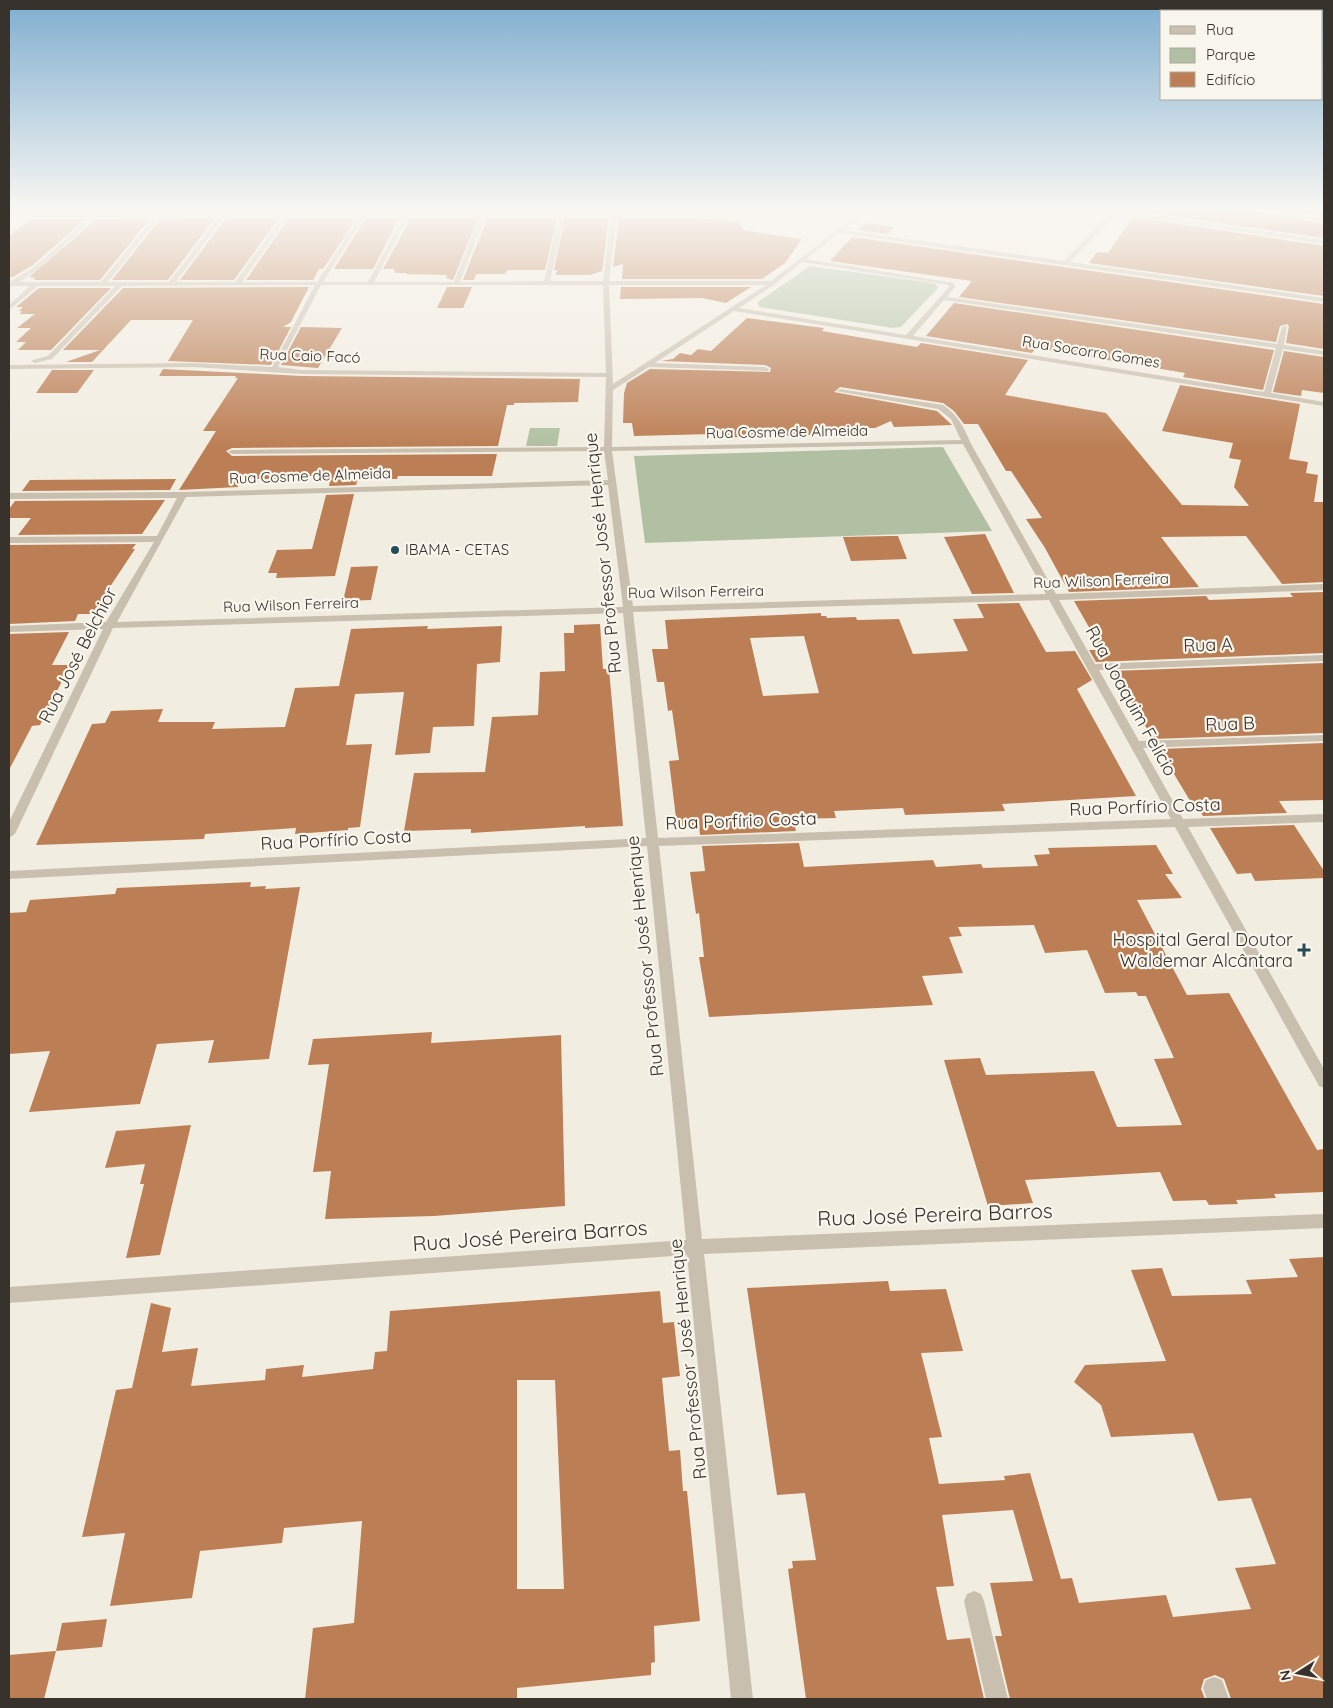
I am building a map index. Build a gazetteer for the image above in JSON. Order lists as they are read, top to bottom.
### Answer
{
  "streets": {
    "street": [
      "Rua Socorro Gomes",
      "Rua Caio Facó",
      "Rua Cosme de Almeida",
      "Rua Professor José Henrique",
      "Rua Wilson Ferreira",
      "Rua A",
      "Rua José Belchior",
      "Rua Joaquim Felício",
      "Rua B",
      "Rua Porfírio Costa",
      "Rua José Pereira Barros"
    ]
  },
  "crossings": [
    ["Rua Caio Facó", "Rua Professor José Henrique"],
    ["Rua Cosme de Almeida", "Rua Professor José Henrique"],
    ["Rua Cosme de Almeida", "Rua José Belchior"],
    ["Rua Cosme de Almeida", "Rua Joaquim Felício"],
    ["Rua Professor José Henrique", "Rua Wilson Ferreira"],
    ["Rua Professor José Henrique", "Rua Porfírio Costa"],
    ["Rua Professor José Henrique", "Rua José Pereira Barros"],
    ["Rua Wilson Ferreira", "Rua José Belchior"],
    ["Rua Wilson Ferreira", "Rua Joaquim Felício"],
    ["Rua A", "Rua Joaquim Felício"],
    ["Rua Joaquim Felício", "Rua B"],
    ["Rua Joaquim Felício", "Rua Porfírio Costa"]
  ],
  "places": {
    "other": ["IBAMA - CETAS"],
    "health": ["Hospital Geral Doutor Waldemar Alcântara"]
  },
  "legend": ["Rua", "Parque", "Edifício"],
  "north": "left"
}
